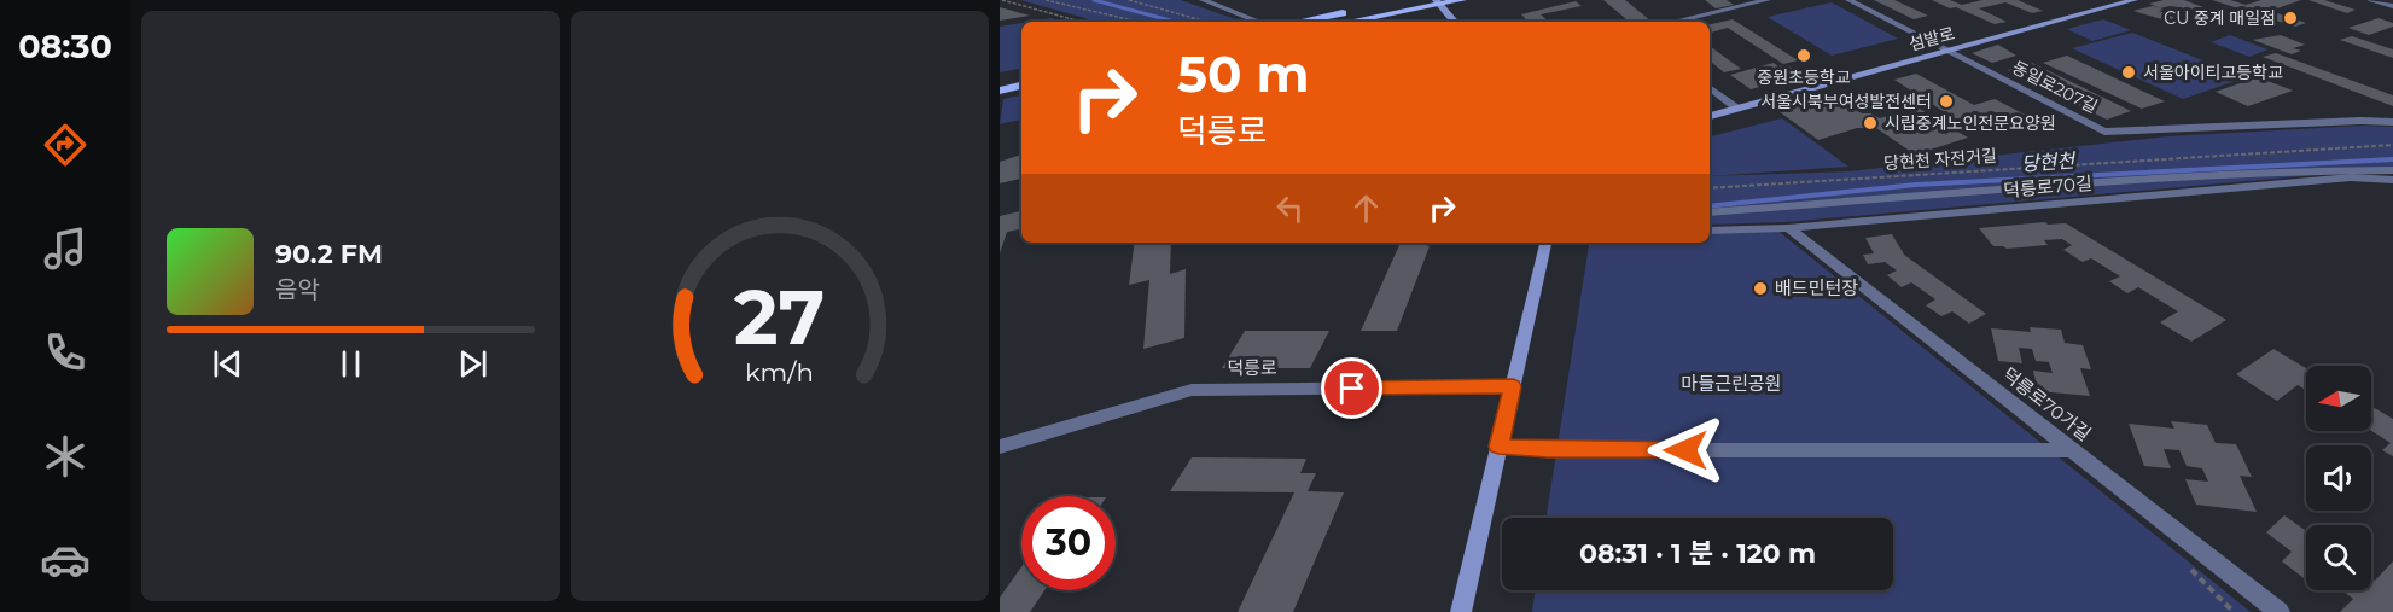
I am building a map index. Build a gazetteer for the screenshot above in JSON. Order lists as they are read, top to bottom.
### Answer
{
  "streets": {
    "main road": ["섬밭로"],
    "street": [
      "동일로207길",
      "덕릉로70길",
      "덕릉로",
      "덕릉로70가길"
    ],
    "path": ["당현천 자전거길"]
  },
  "crossings": [
    ["섬밭로", "동일로207길"],
    ["덕릉로70길", "덕릉로70가길"]
  ],
  "water": ["당현천"],
  "parks": ["마들근린공원"],
  "places": [
    "CU 중계 매일점",
    "중원초등학교",
    "서울아이티고등학교",
    "서울시북부여성발전센터",
    "시립중계노인전문요양원",
    "배드민턴장"
  ],
  "north": "left",
  "page": {
    "tabs": "08:30",
    "turn": ["50 m", "덕릉로"],
    "song": ["90.2 FM", "음악"],
    "limit": "30",
    "trip": "08:31 · 1 분 · 120 m",
    "gauge": ["27", "km/h"]
  }
}
